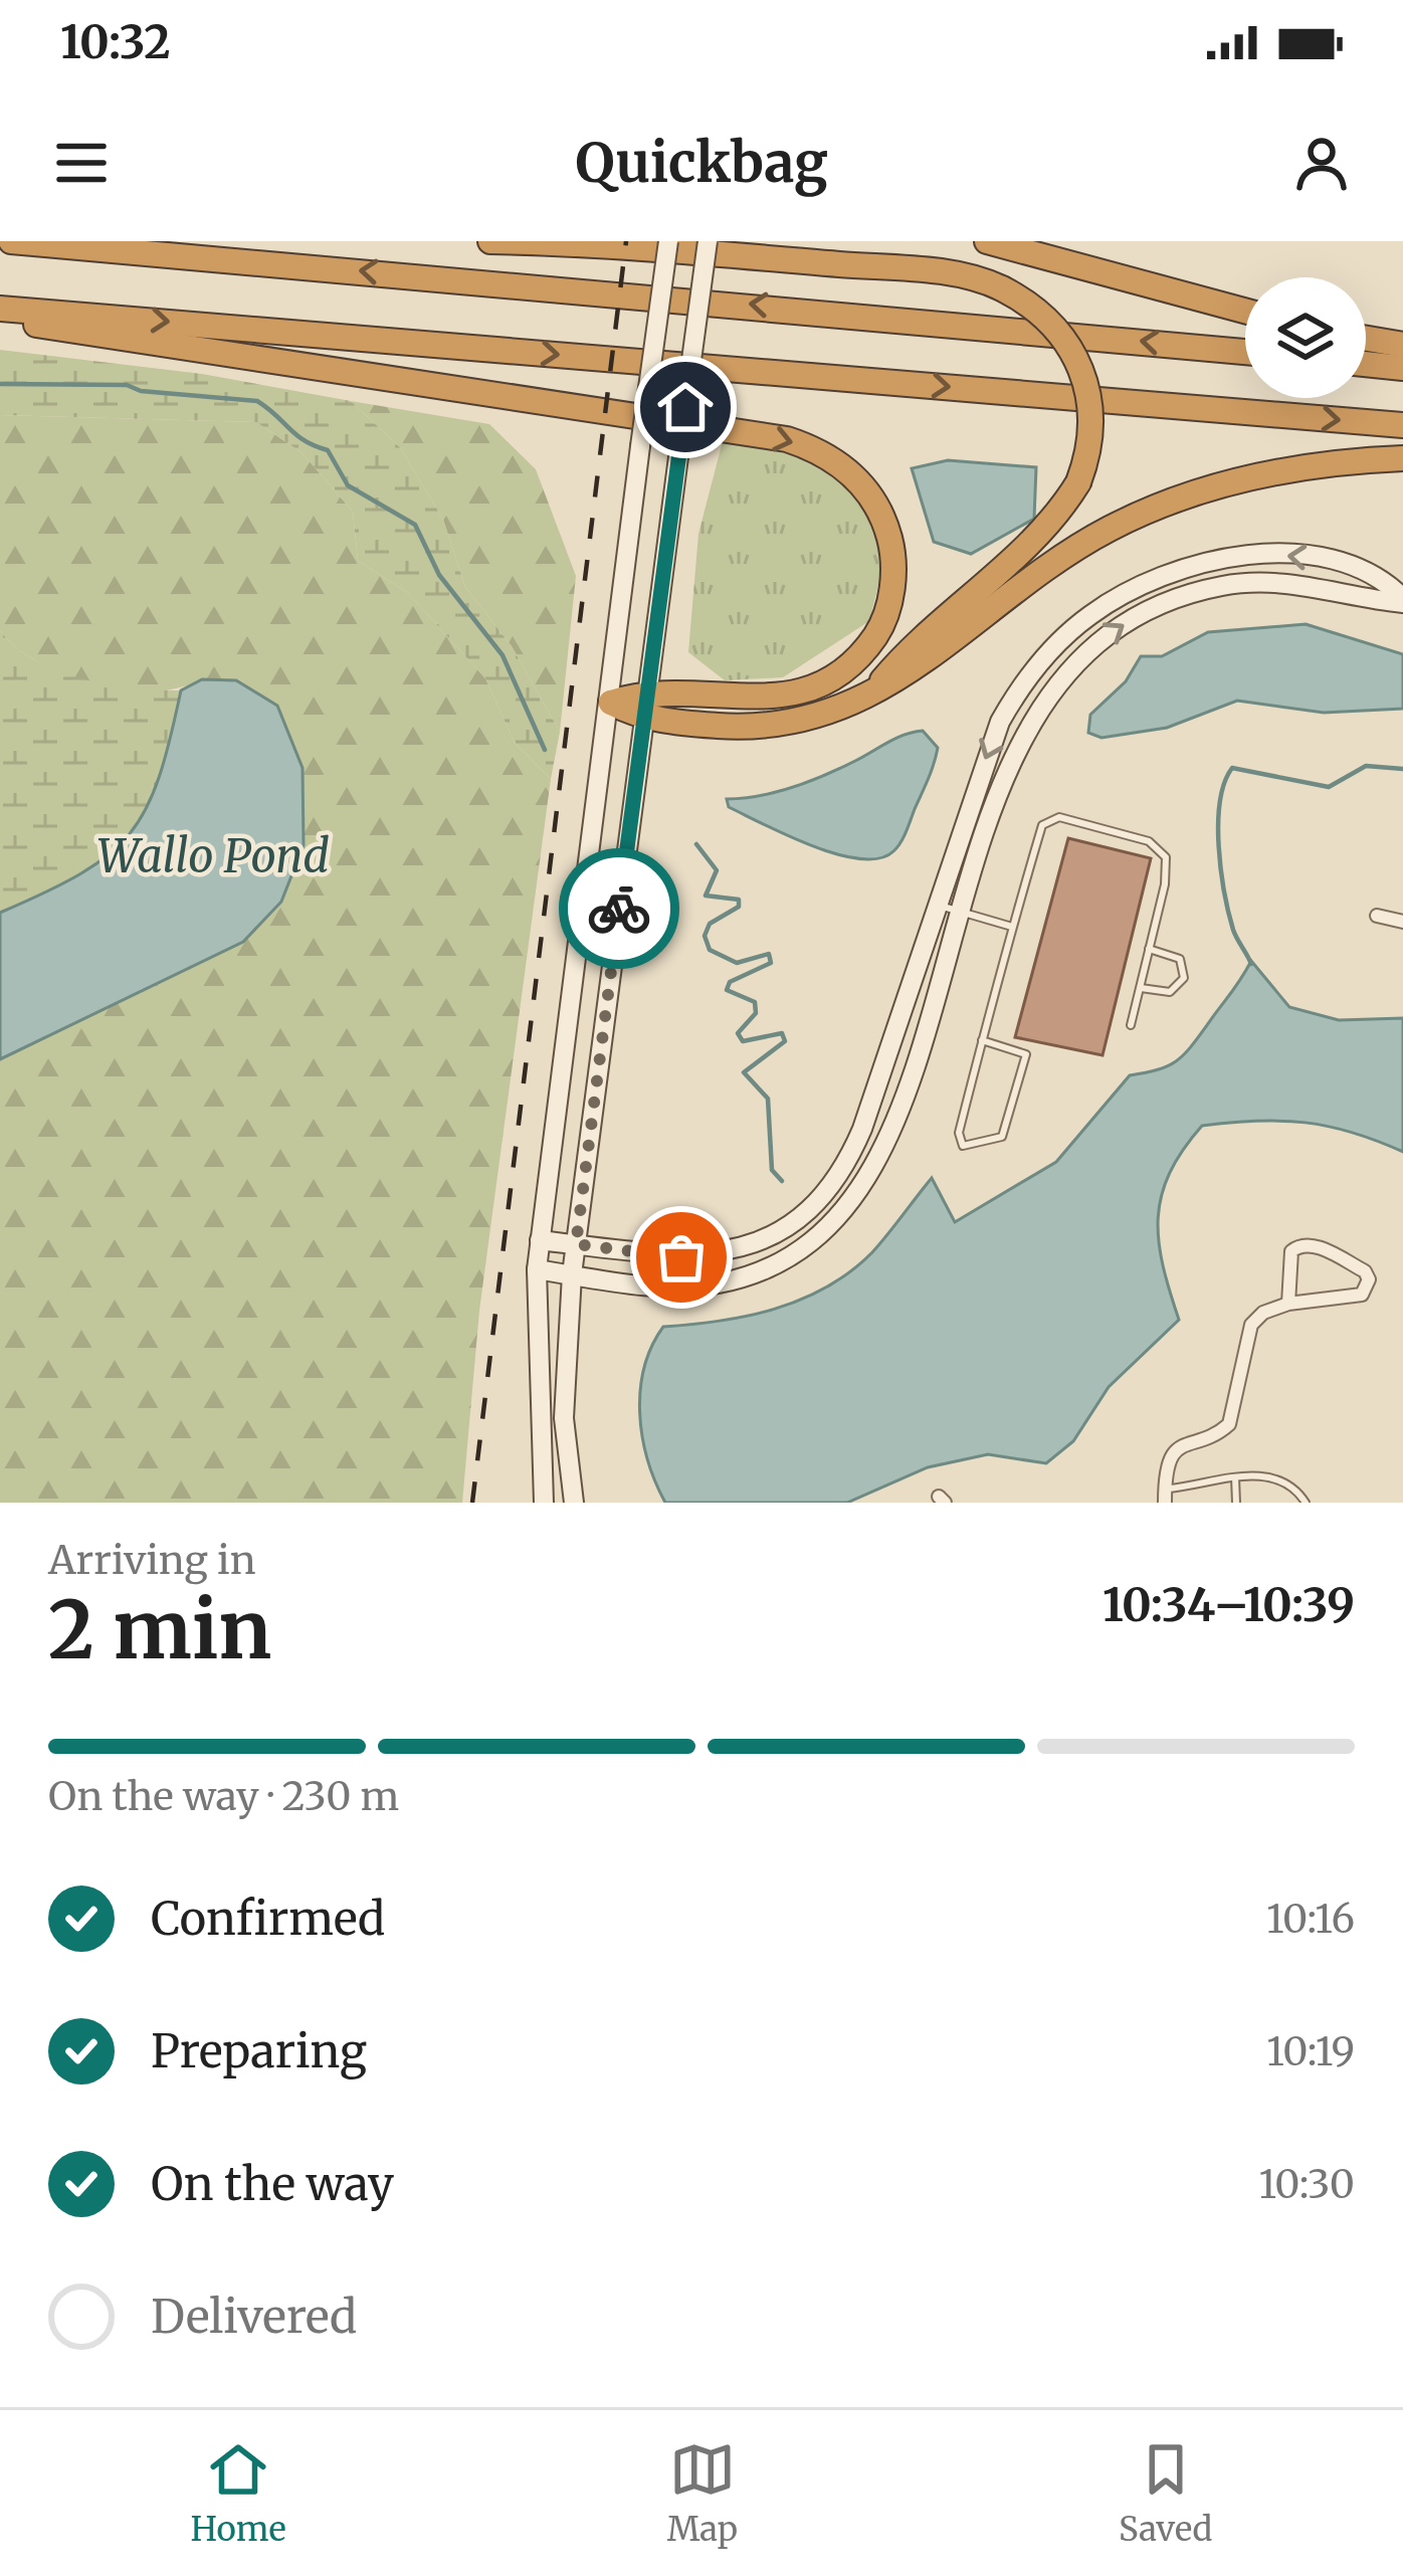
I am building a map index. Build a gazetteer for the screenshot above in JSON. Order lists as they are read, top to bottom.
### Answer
{
  "water": ["Wallo Pond"],
  "page": {
    "status": "10:32",
    "header": "Quickbag",
    "heading": ["2 min", "Arriving in", "10:34–10:39"],
    "bar": "On the way · 230 m",
    "list": [
      ["Confirmed", "10:16"],
      ["Preparing", "10:19"],
      ["On the way", "10:30"],
      "Delivered"
    ],
    "tabs": ["Home", "Map", "Saved"]
  }
}
